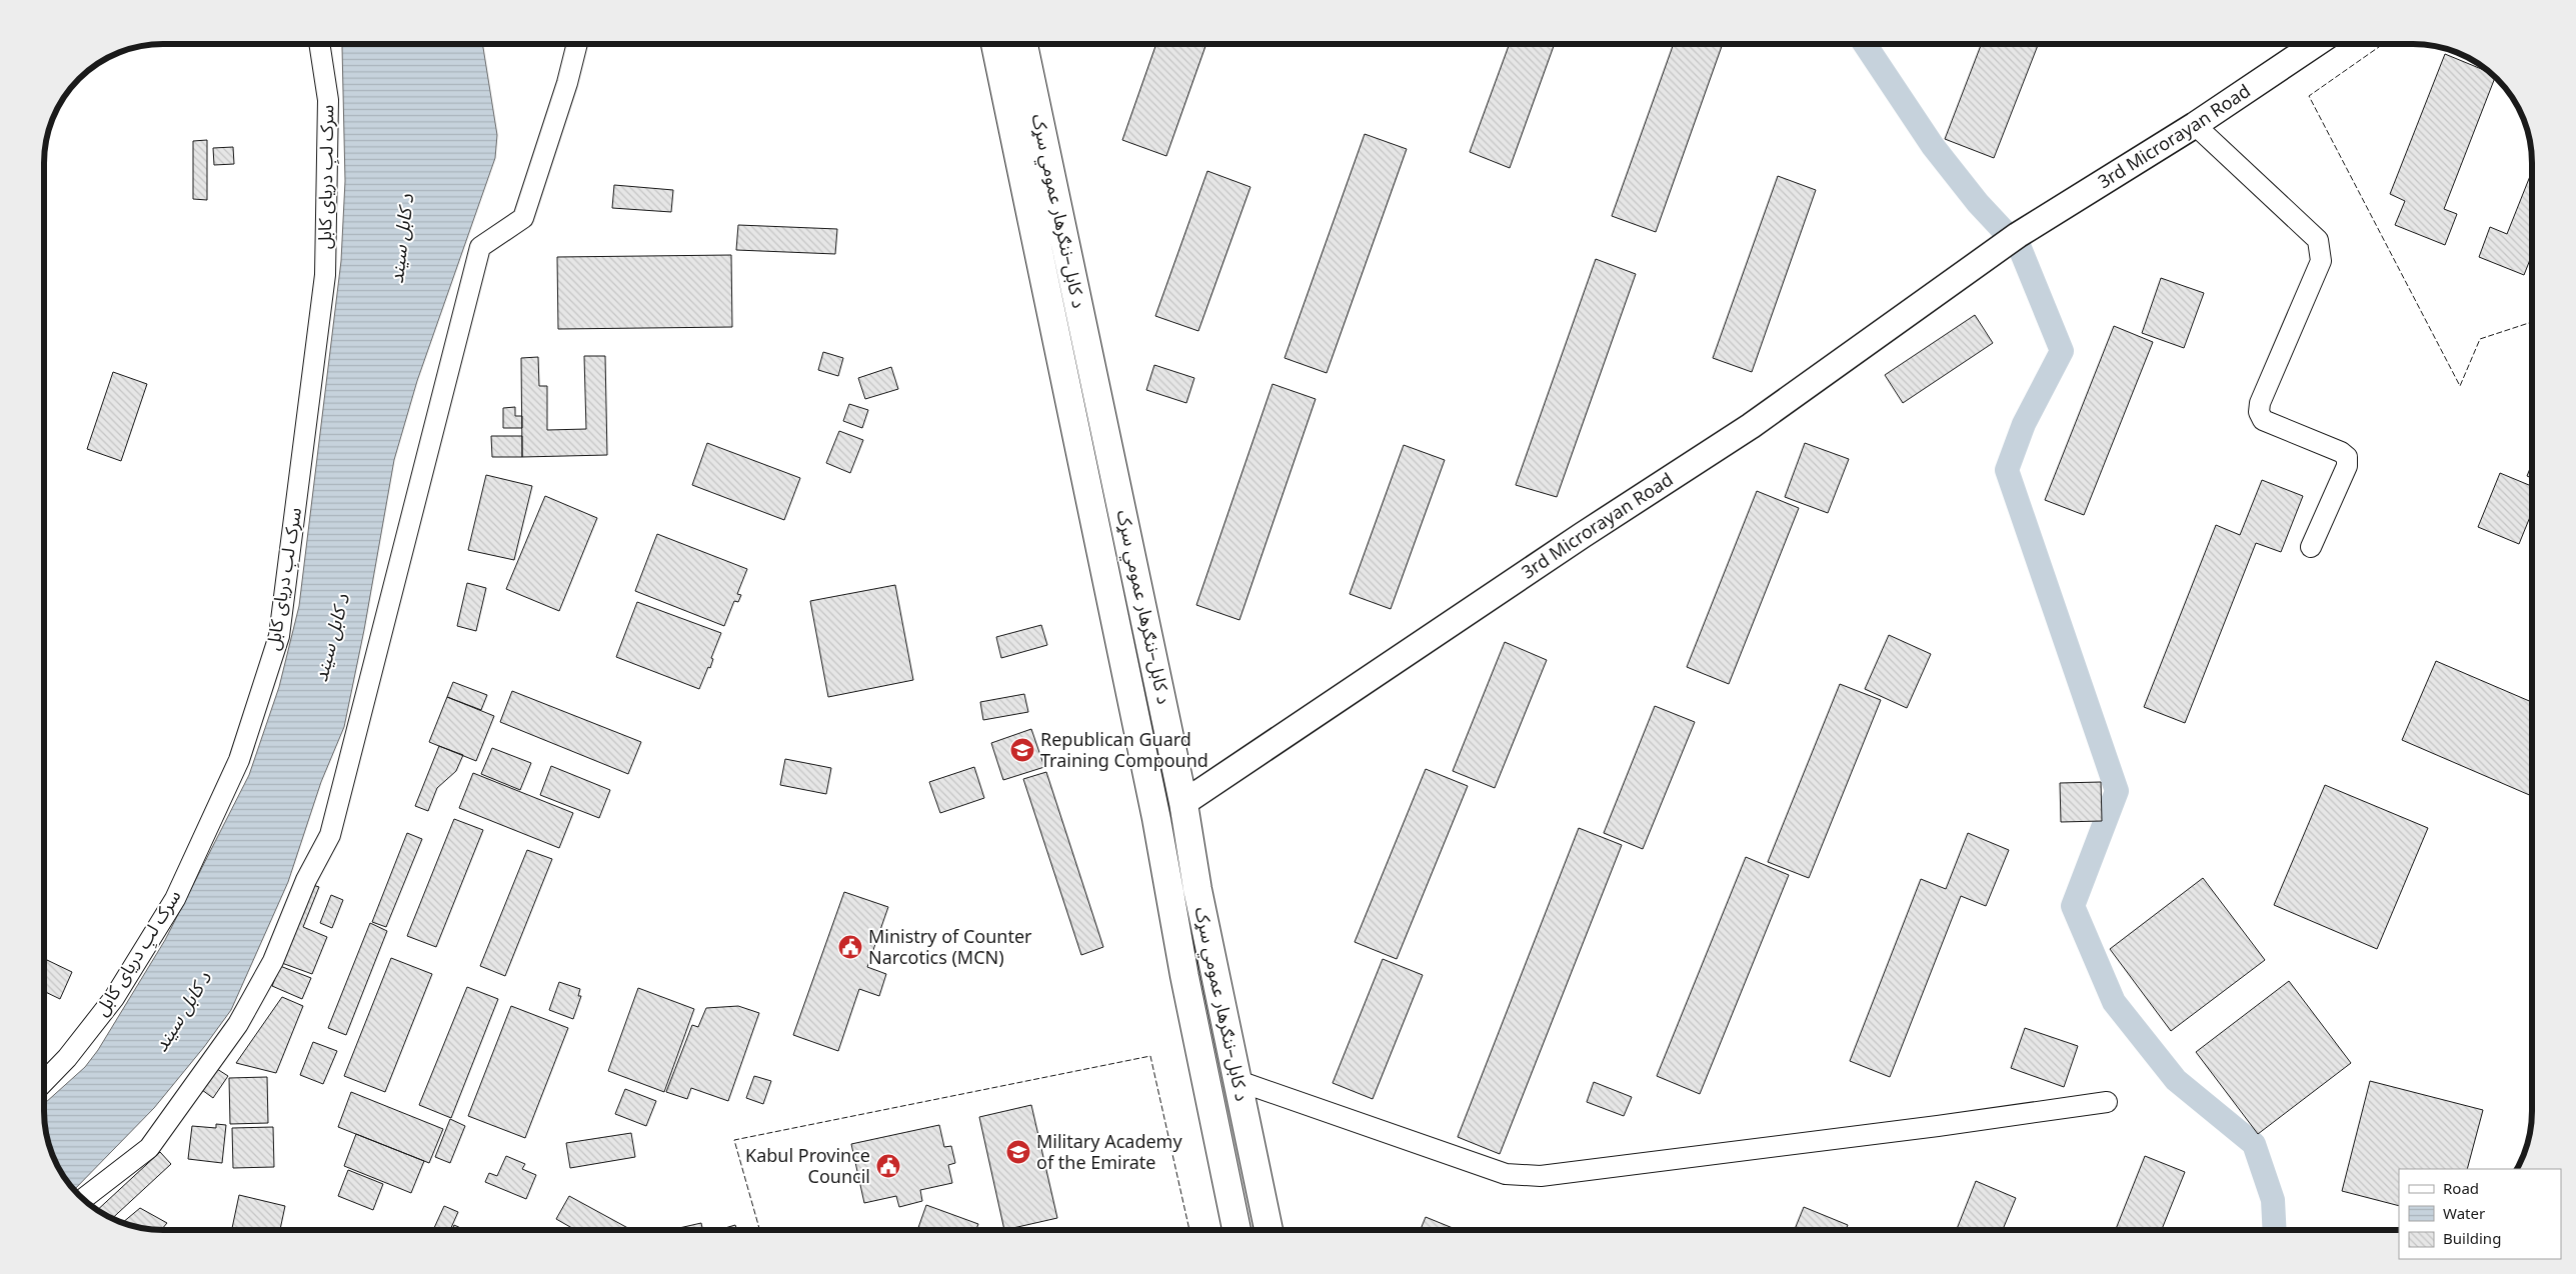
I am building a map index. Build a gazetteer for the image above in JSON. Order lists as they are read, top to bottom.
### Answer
{
  "streets": {
    "highway": ["د کابل–ننګرهار عمومي سړک"],
    "street": ["3rd Microrayan Road", "سرک لبِ دریای کابل"]
  },
  "crossings": [
    ["3rd Microrayan Road", "د کابل–ننګرهار عمومي سړک"]
  ],
  "water": ["د کابل سيند"],
  "places": {
    "school or university": ["Republican Guard Training Compound", "Military Academy of the Emirate"],
    "public building": ["Ministry of Counter Narcotics (MCN)", "Kabul Province Council"]
  },
  "legend": ["Road", "Water", "Building"]
}
